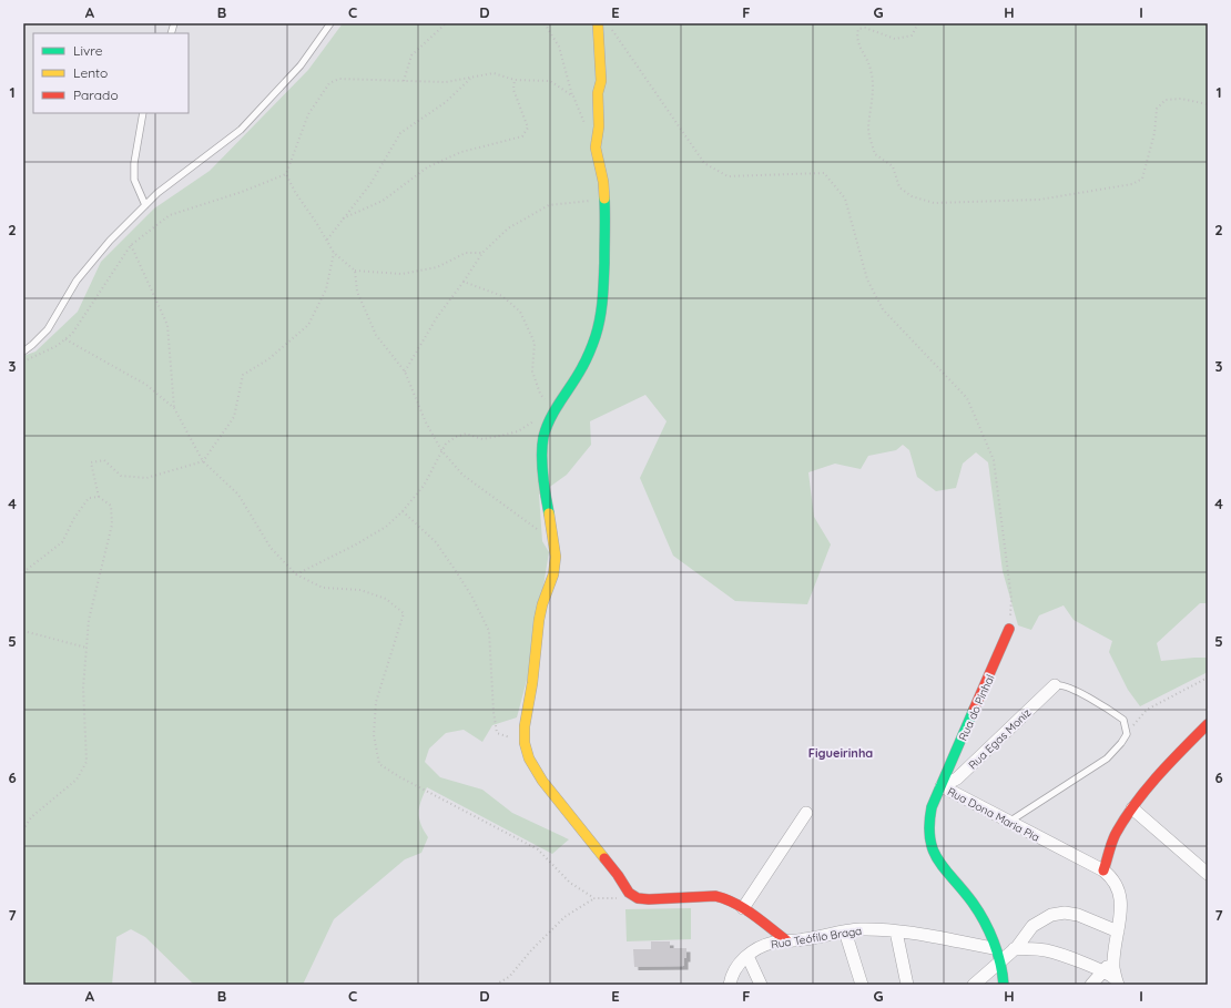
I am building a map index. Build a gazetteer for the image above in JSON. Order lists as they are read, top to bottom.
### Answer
{
  "streets": {
    "street": [
      "Rua do Pinhal",
      "Rua Egas Moniz",
      "Rua Dona Maria Pia",
      "Rua Teófilo Braga"
    ]
  },
  "crossings": [
    ["Rua do Pinhal", "Rua Egas Moniz"],
    ["Rua do Pinhal", "Rua Dona Maria Pia"],
    ["Rua Egas Moniz", "Rua Dona Maria Pia"],
    ["Rua Dona Maria Pia", "Rua Teófilo Braga"]
  ],
  "districts": ["Figueirinha"],
  "legend": ["Livre", "Lento", "Parado"],
  "grid": {
    "columns": [
      "A",
      "B",
      "C",
      "D",
      "E",
      "F",
      "G",
      "H",
      "I"
    ],
    "rows": [
      "1",
      "2",
      "3",
      "4",
      "5",
      "6",
      "7"
    ]
  }
}
